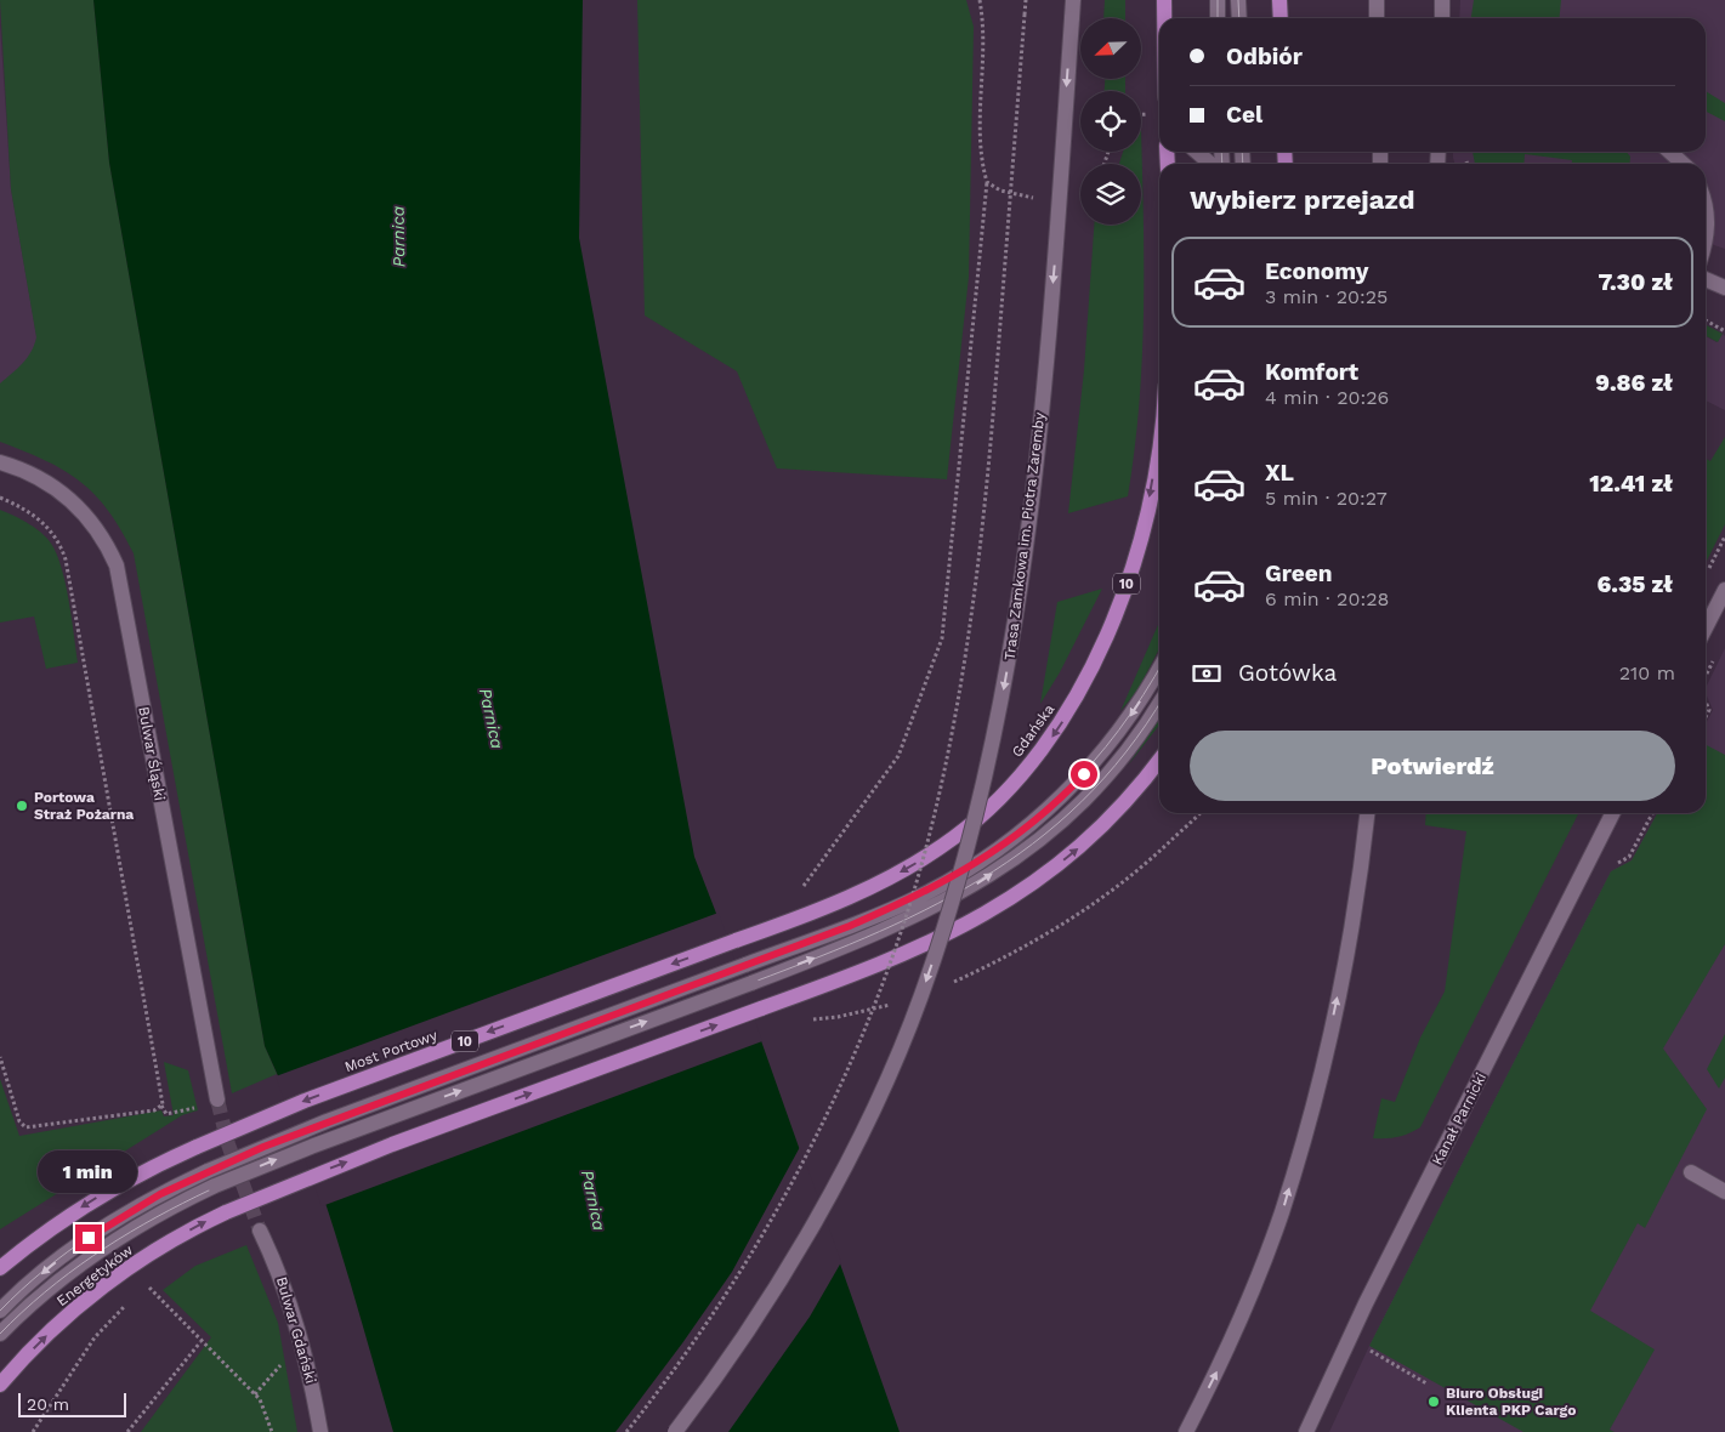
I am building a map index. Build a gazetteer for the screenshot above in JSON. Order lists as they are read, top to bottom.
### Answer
{
  "streets": {
    "main road": [
      "Trasa Zamkowa im. Piotra Zaremby",
      "10",
      "Gdańska",
      "Bulwar Śląski",
      "Most Portowy",
      "Kanał Parnicki",
      "Energetyków",
      "Bulwar Gdański"
    ]
  },
  "crossings": [
    ["Gdańska", "Most Portowy"]
  ],
  "one_way": ["Trasa Zamkowa im. Piotra Zaremby"],
  "water": ["Parnica"],
  "places": ["Portowa Straż Pożarna", "Biuro Obsługi Klienta PKP Cargo"],
  "scale_bar": "20 m",
  "north": "bottom left",
  "page": {
    "banner": ["Odbiór", "Cel"],
    "heading": "Wybierz przejazd",
    "list": [
      {
        "name": "Economy",
        "note": "3 min · 20:25",
        "value": "7.30 zł"
      },
      {
        "name": "Komfort",
        "note": "4 min · 20:26",
        "value": "9.86 zł"
      },
      {
        "name": "XL",
        "note": "5 min · 20:27",
        "value": "12.41 zł"
      },
      {
        "name": "Green",
        "note": "6 min · 20:28",
        "value": "6.35 zł"
      }
    ],
    "pay": ["Gotówka", "210 m"],
    "buttons": "Potwierdź",
    "bubble": "1 min",
    "scale": "20 m"
  }
}
